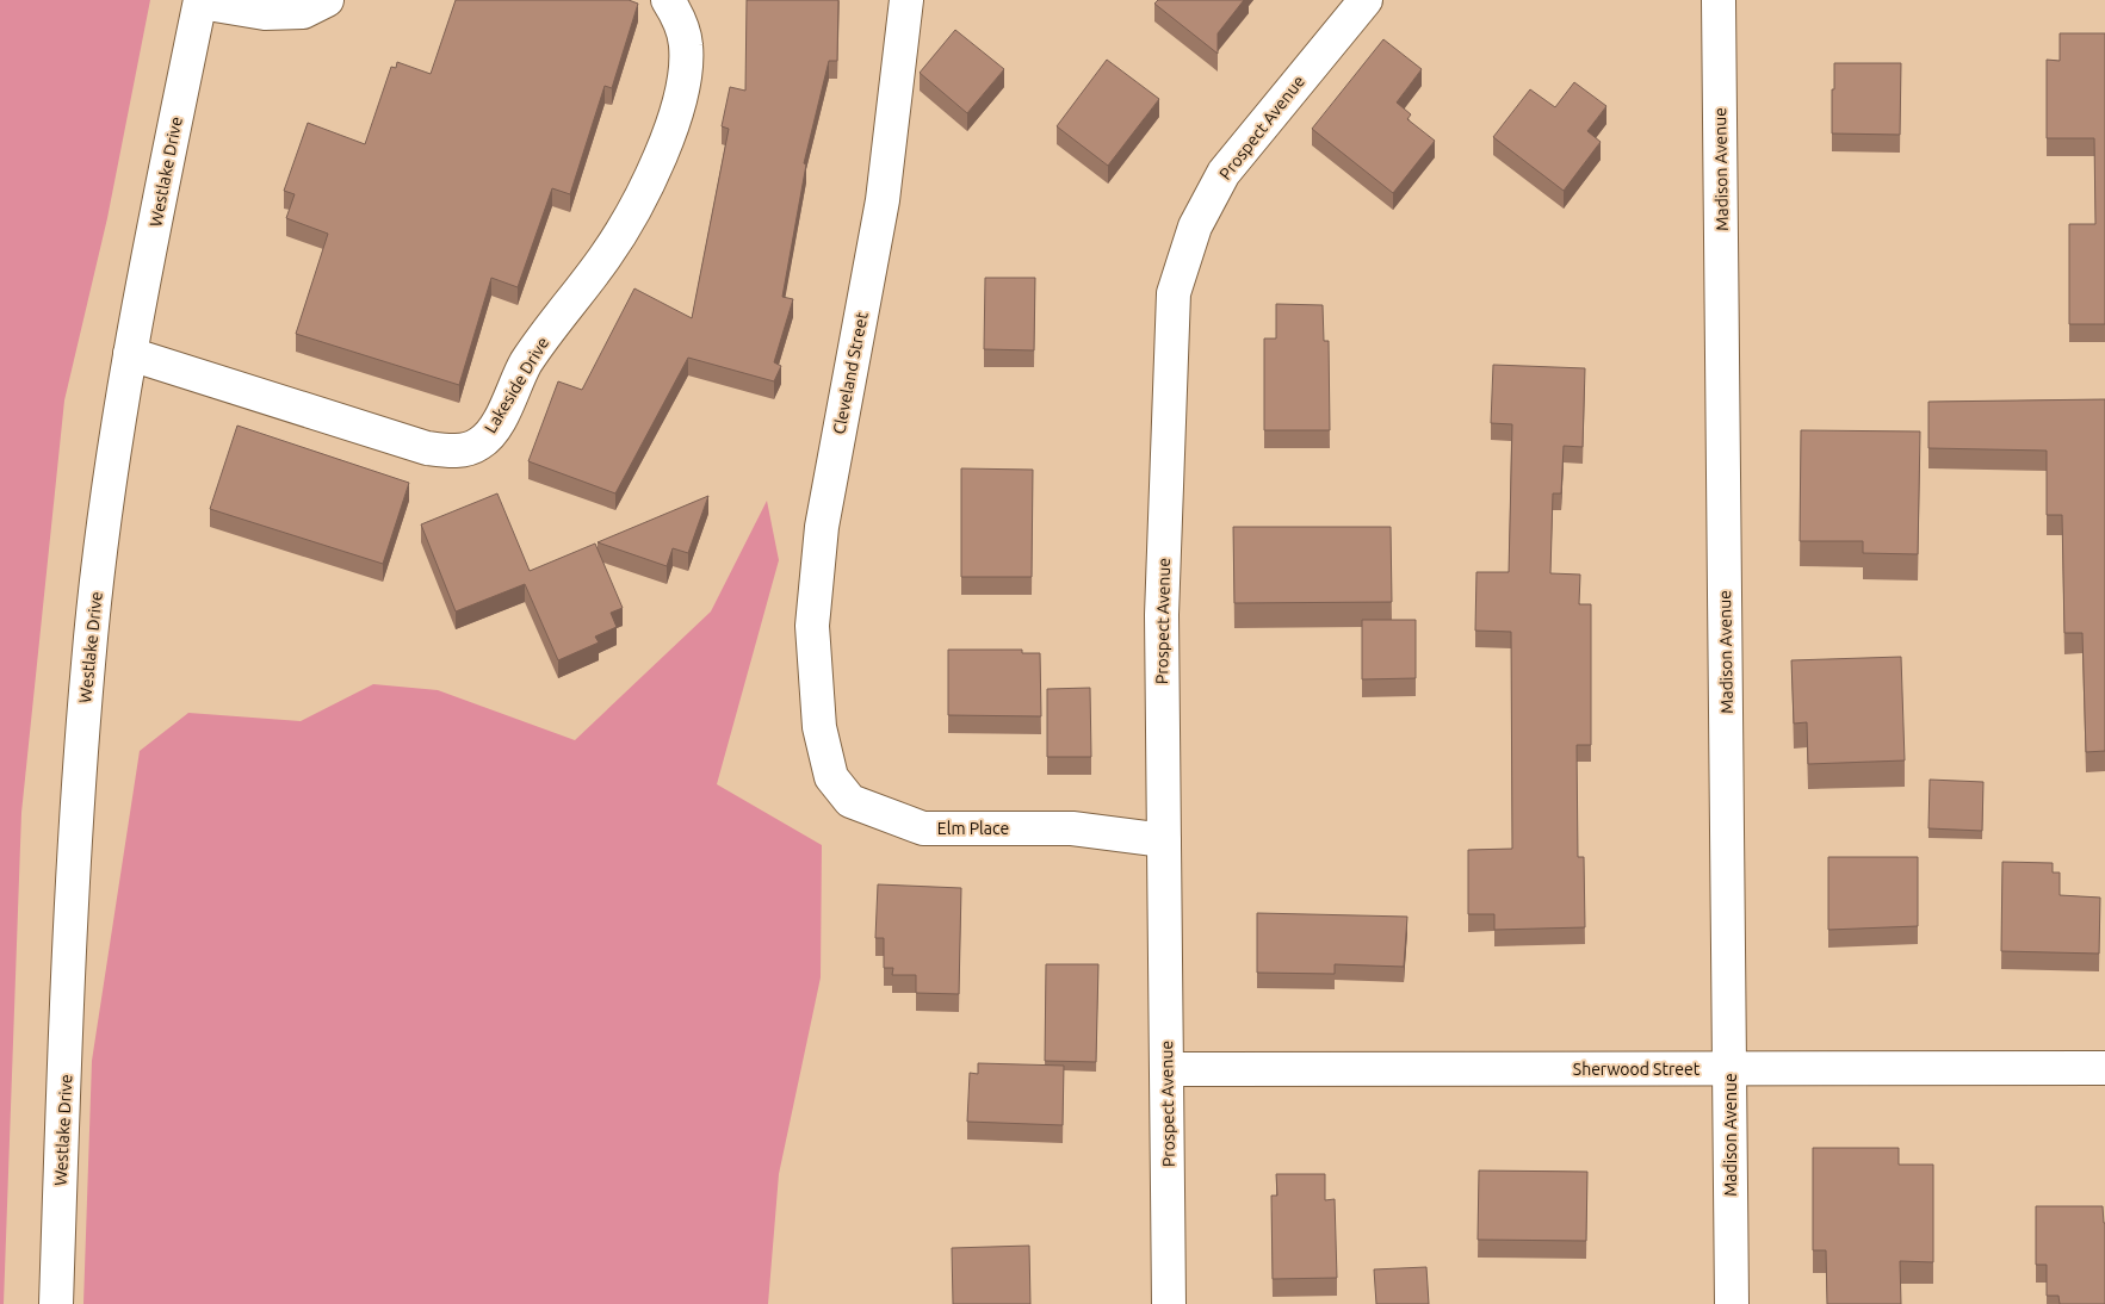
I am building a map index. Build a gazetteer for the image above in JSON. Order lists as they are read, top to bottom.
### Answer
{
  "streets": {
    "street": [
      "Prospect Avenue",
      "Madison Avenue",
      "Westlake Drive",
      "Cleveland Street",
      "Lakeside Drive",
      "Elm Place",
      "Sherwood Street"
    ]
  },
  "crossings": [
    ["Prospect Avenue", "Elm Place"],
    ["Prospect Avenue", "Sherwood Street"],
    ["Madison Avenue", "Sherwood Street"],
    ["Westlake Drive", "Lakeside Drive"],
    ["Cleveland Street", "Elm Place"]
  ]
}
